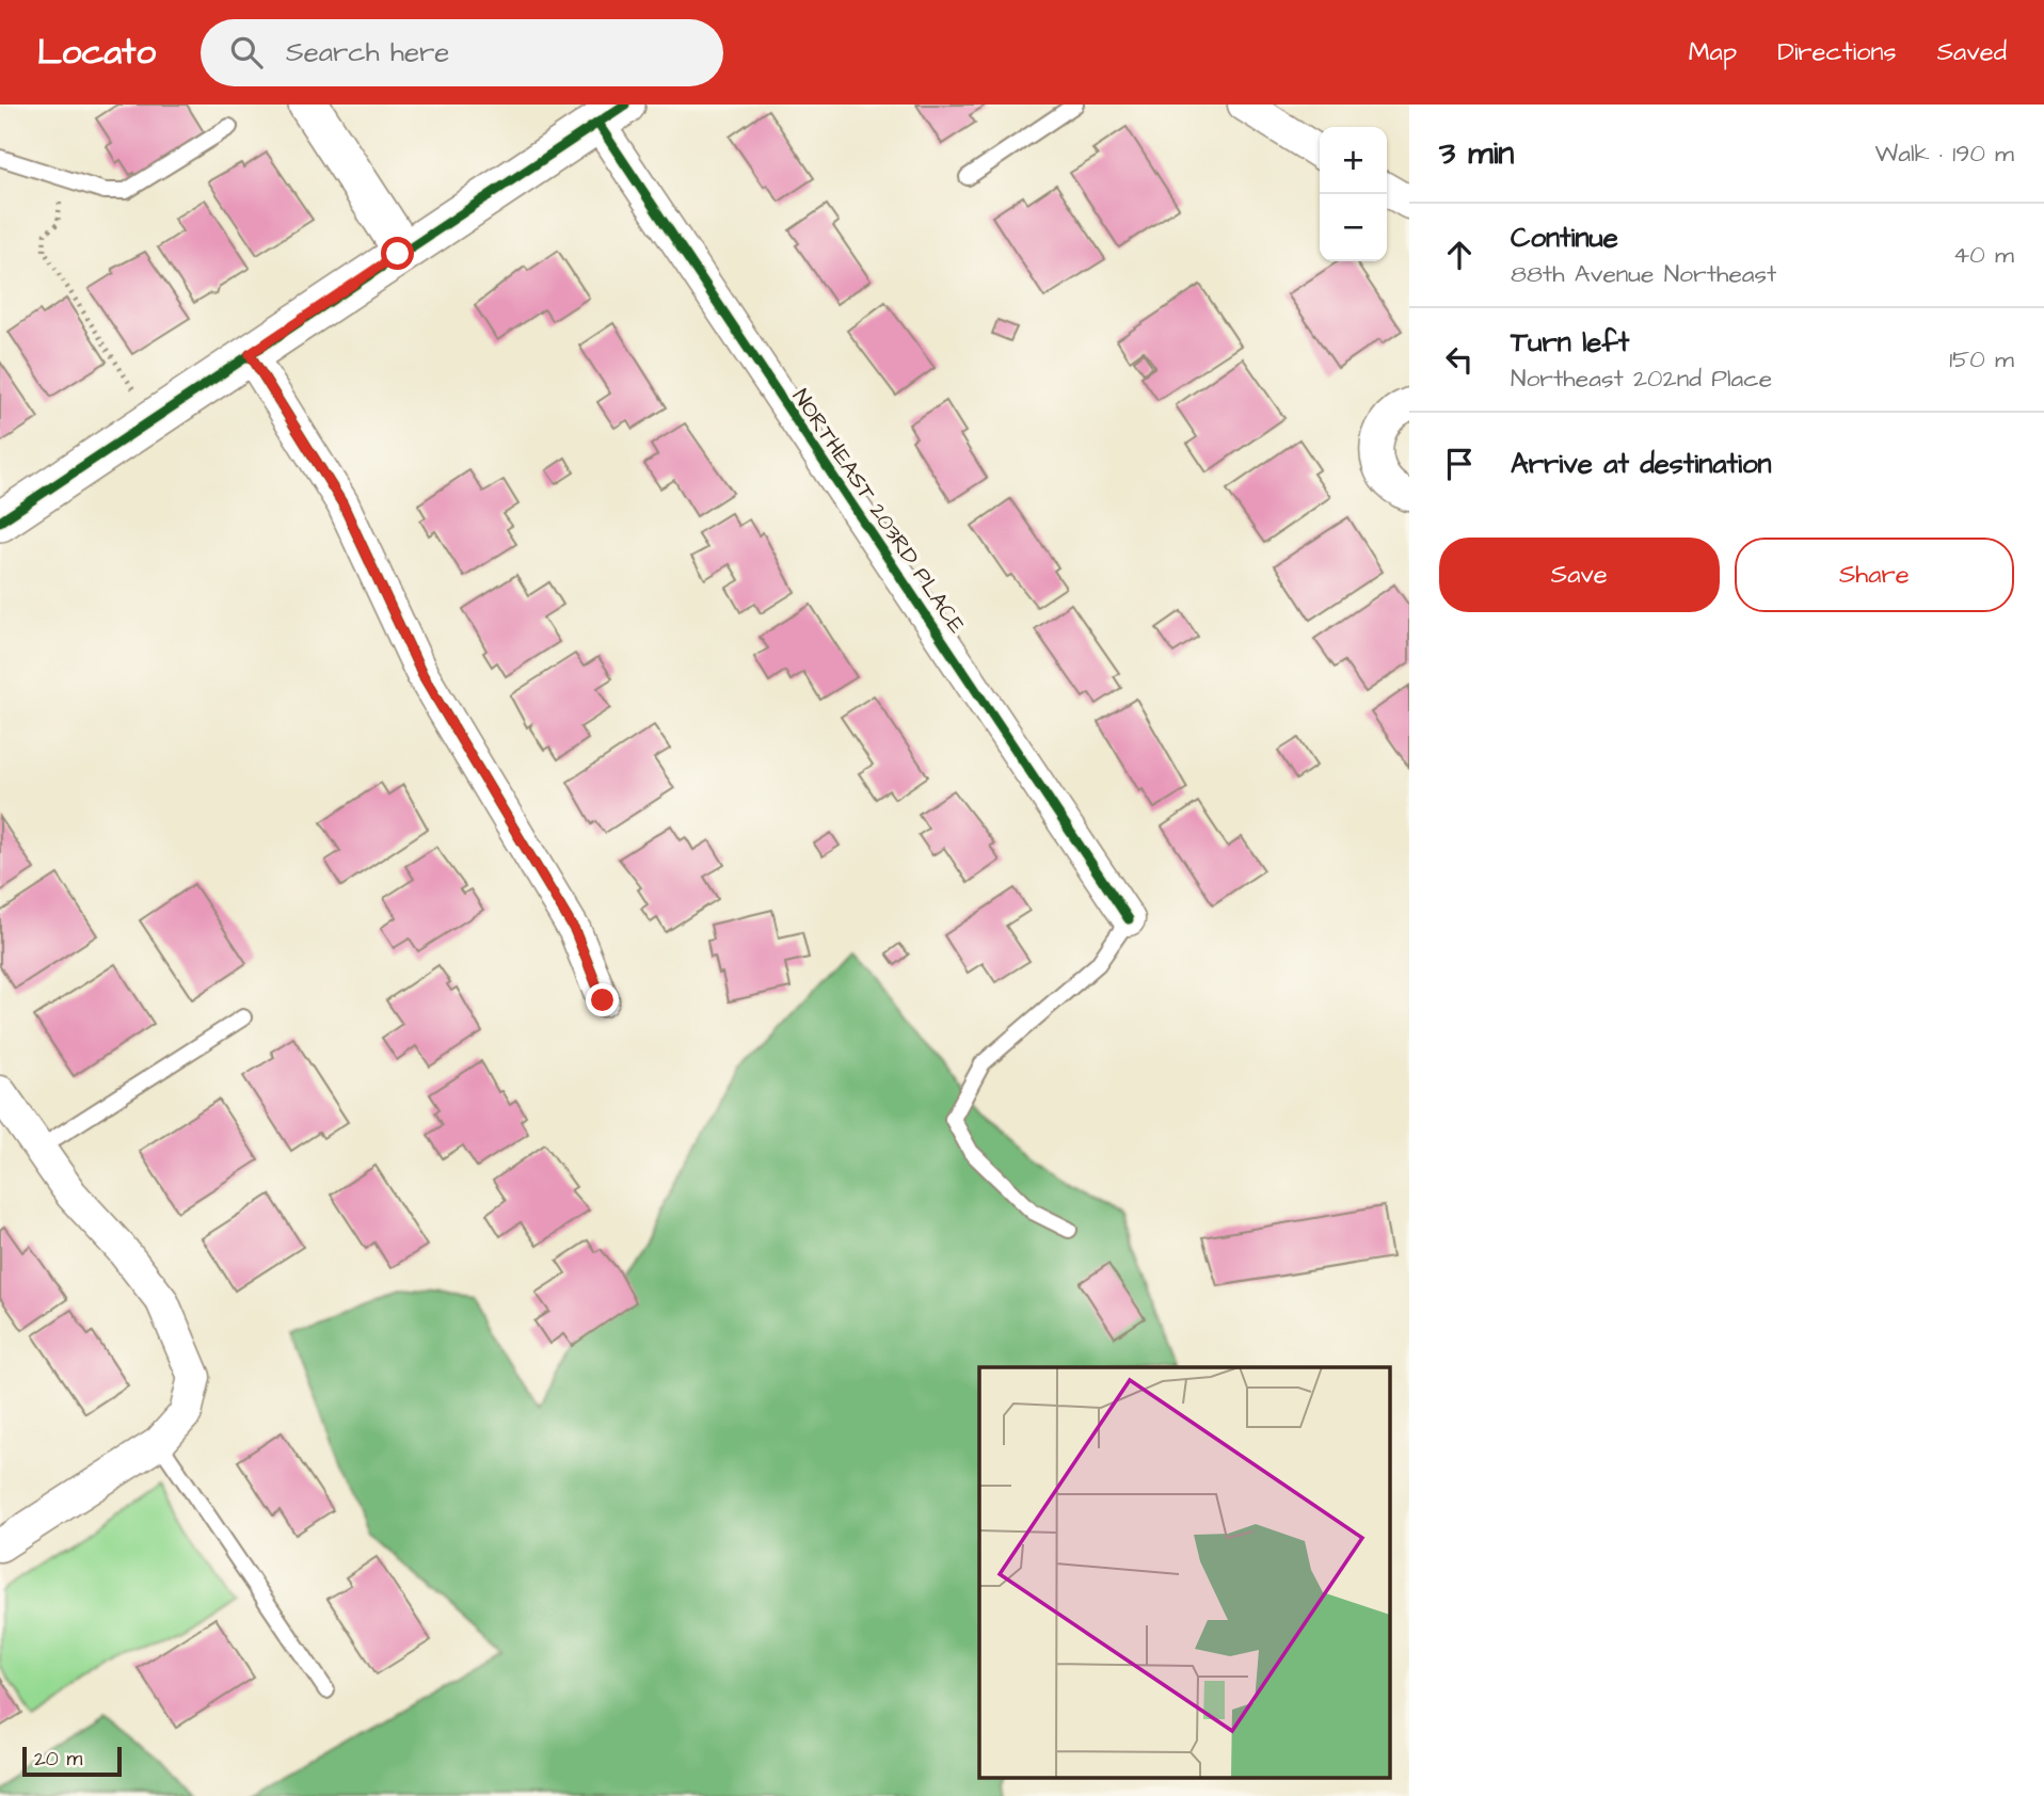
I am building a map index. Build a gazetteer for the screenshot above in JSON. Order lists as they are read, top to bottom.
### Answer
{
  "streets": {
    "street": ["NORTHEAST 203RD PLACE"]
  },
  "scale_bar": "20 m",
  "page": {
    "header": "Locato",
    "search": "Search here",
    "nav": ["Map", "Directions", "Saved"],
    "heading": ["3 min", "Walk · 190 m"],
    "map_buttons": ["+", "−"],
    "list": [
      ["Continue", "88th Avenue Northeast", "40 m"],
      ["Turn left", "Northeast 202nd Place", "150 m"],
      "Arrive at destination"
    ],
    "buttons": ["Save", "Share"],
    "scale": "20 m"
  }
}
